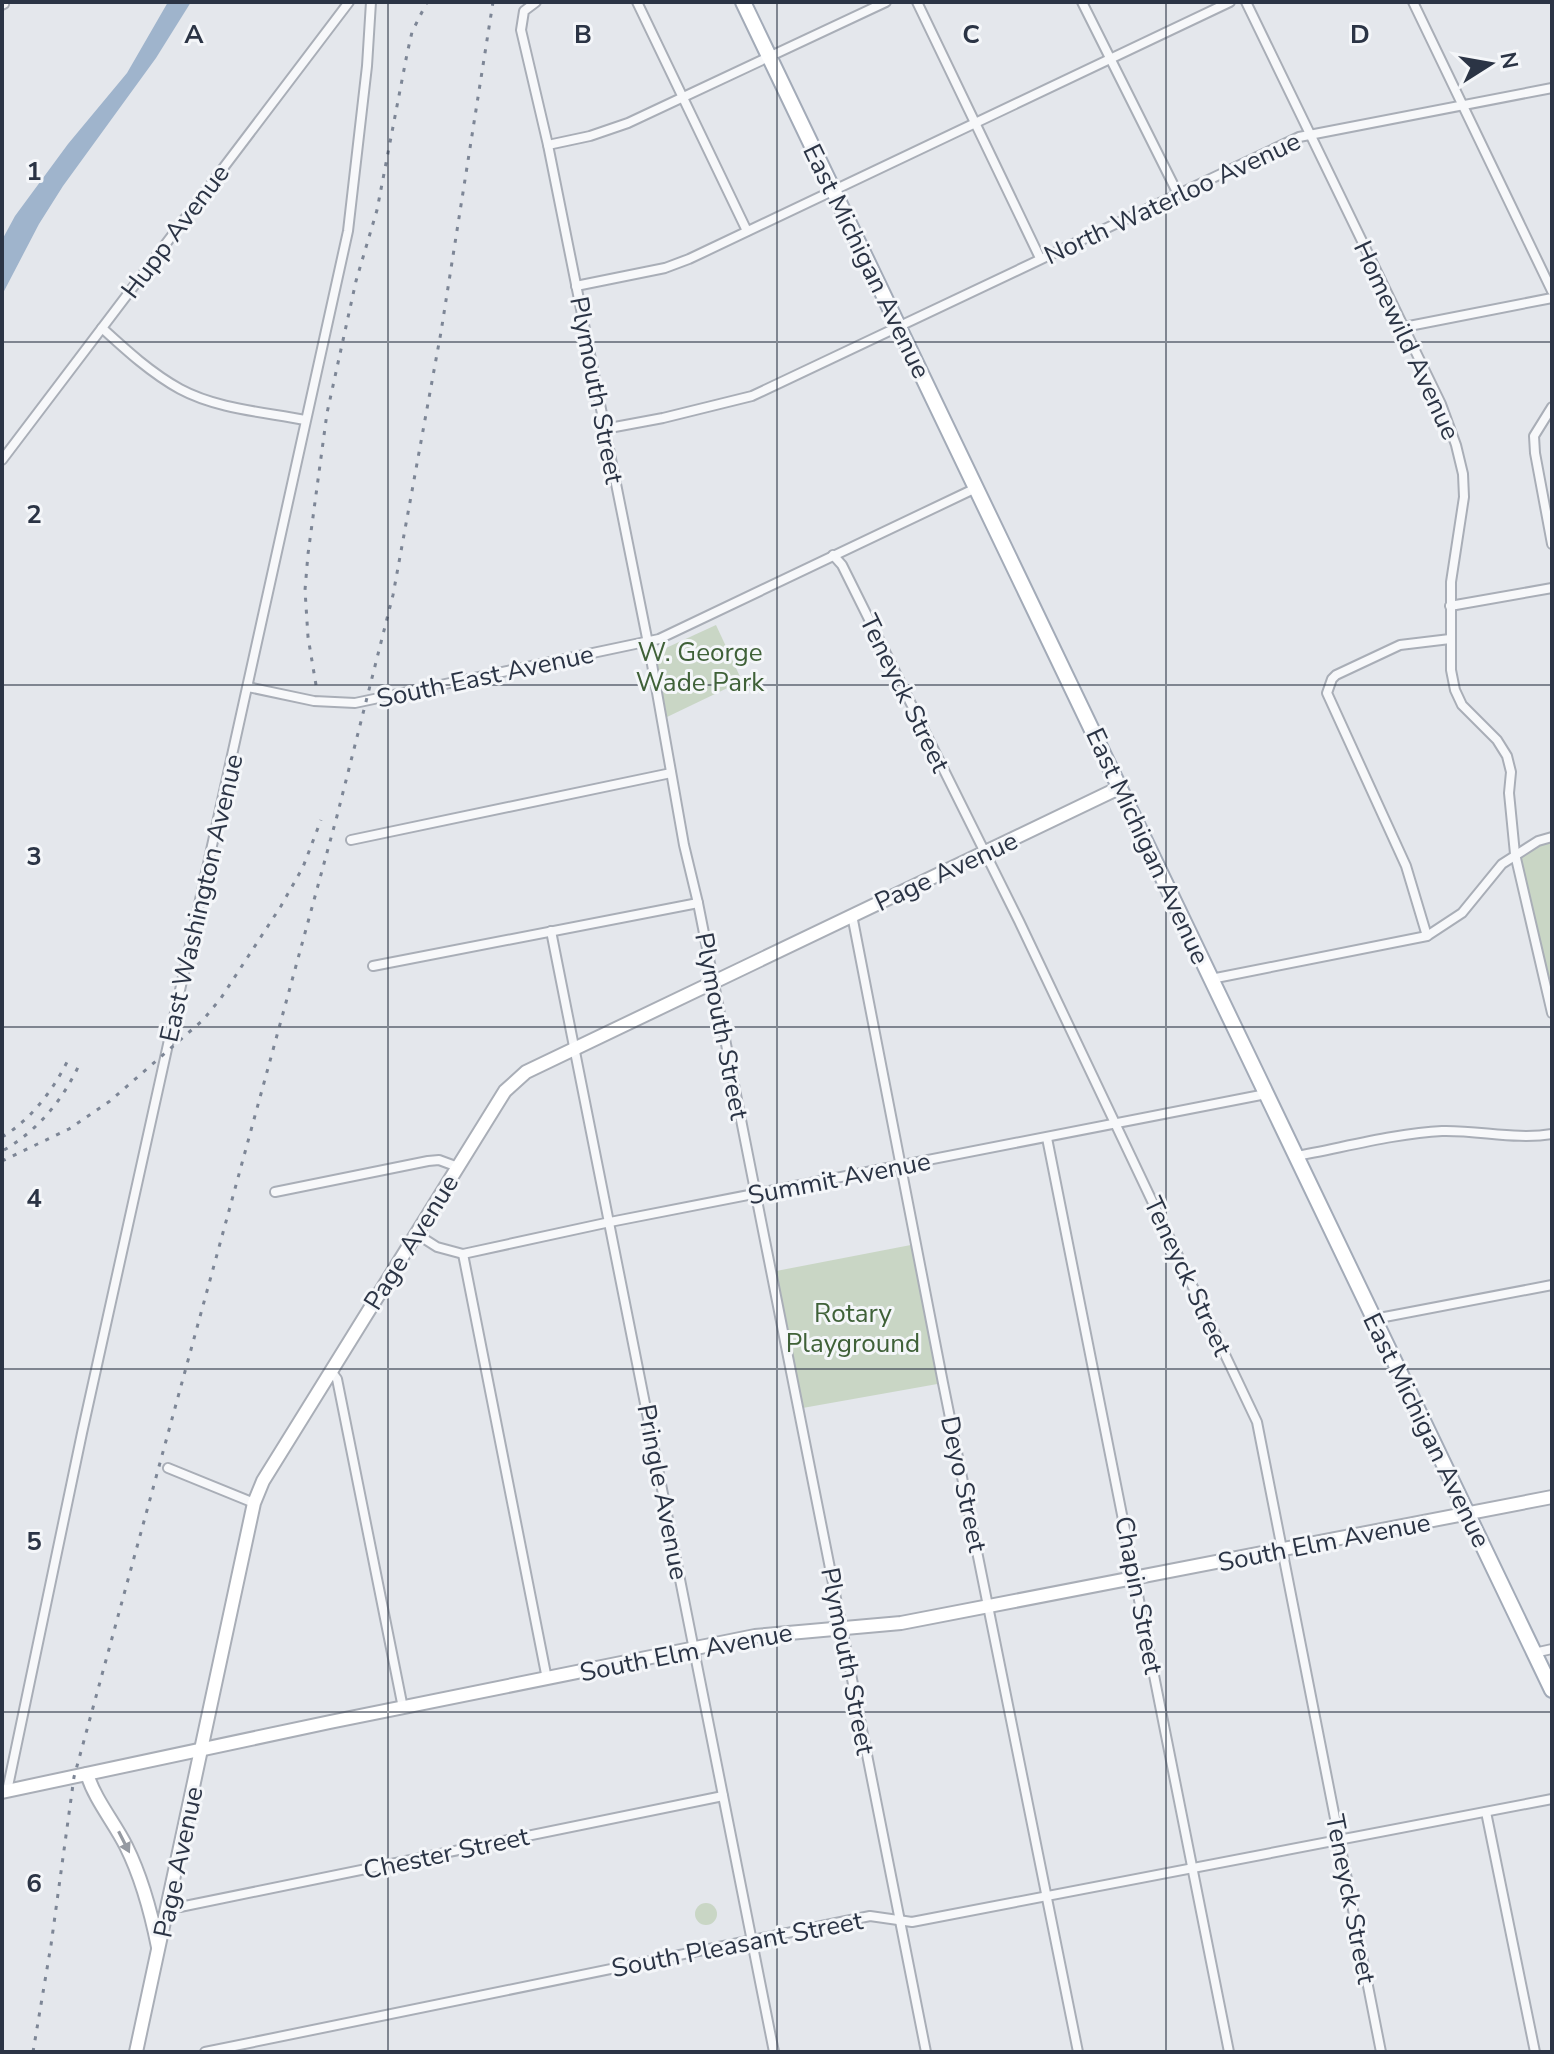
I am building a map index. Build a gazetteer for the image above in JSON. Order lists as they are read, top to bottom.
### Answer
{
  "streets": {
    "main road": ["East Michigan Avenue"],
    "street": [
      "North Waterloo Avenue",
      "Hupp Avenue",
      "Homewild Avenue",
      "Plymouth Street",
      "South East Avenue",
      "Teneyck Street",
      "Page Avenue",
      "East Washington Avenue",
      "Summit Avenue",
      "Deyo Street",
      "Pringle Avenue",
      "South Elm Avenue",
      "Chapin Street",
      "Chester Street",
      "South Pleasant Street"
    ]
  },
  "crossings": [
    ["North Waterloo Avenue", "East Michigan Avenue"],
    ["North Waterloo Avenue", "Homewild Avenue"],
    ["North Waterloo Avenue", "Plymouth Street"],
    ["East Michigan Avenue", "South East Avenue"],
    ["East Michigan Avenue", "Page Avenue"],
    ["East Michigan Avenue", "Summit Avenue"],
    ["East Michigan Avenue", "South Elm Avenue"],
    ["Plymouth Street", "South East Avenue"],
    ["Plymouth Street", "Page Avenue"],
    ["Plymouth Street", "Summit Avenue"],
    ["Plymouth Street", "South Elm Avenue"],
    ["Plymouth Street", "South Pleasant Street"],
    ["South East Avenue", "Teneyck Street"],
    ["South East Avenue", "East Washington Avenue"],
    ["Teneyck Street", "Page Avenue"],
    ["Teneyck Street", "Summit Avenue"],
    ["Teneyck Street", "South Elm Avenue"],
    ["Teneyck Street", "South Pleasant Street"],
    ["Page Avenue", "Deyo Street"],
    ["Page Avenue", "Pringle Avenue"],
    ["Page Avenue", "South Elm Avenue"],
    ["Page Avenue", "Chester Street"],
    ["East Washington Avenue", "South Elm Avenue"],
    ["Summit Avenue", "Deyo Street"],
    ["Summit Avenue", "Pringle Avenue"],
    ["Summit Avenue", "Chapin Street"],
    ["Deyo Street", "South Elm Avenue"],
    ["Deyo Street", "South Pleasant Street"],
    ["Pringle Avenue", "South Elm Avenue"],
    ["Pringle Avenue", "Chester Street"],
    ["Pringle Avenue", "South Pleasant Street"],
    ["South Elm Avenue", "Chapin Street"],
    ["Chapin Street", "South Pleasant Street"]
  ],
  "parks": ["W. George Wade Park", "Rotary Playground"],
  "north": "right",
  "grid": {
    "columns": [
      "A",
      "B",
      "C",
      "D"
    ],
    "rows": [
      "1",
      "2",
      "3",
      "4",
      "5",
      "6"
    ]
  }
}
